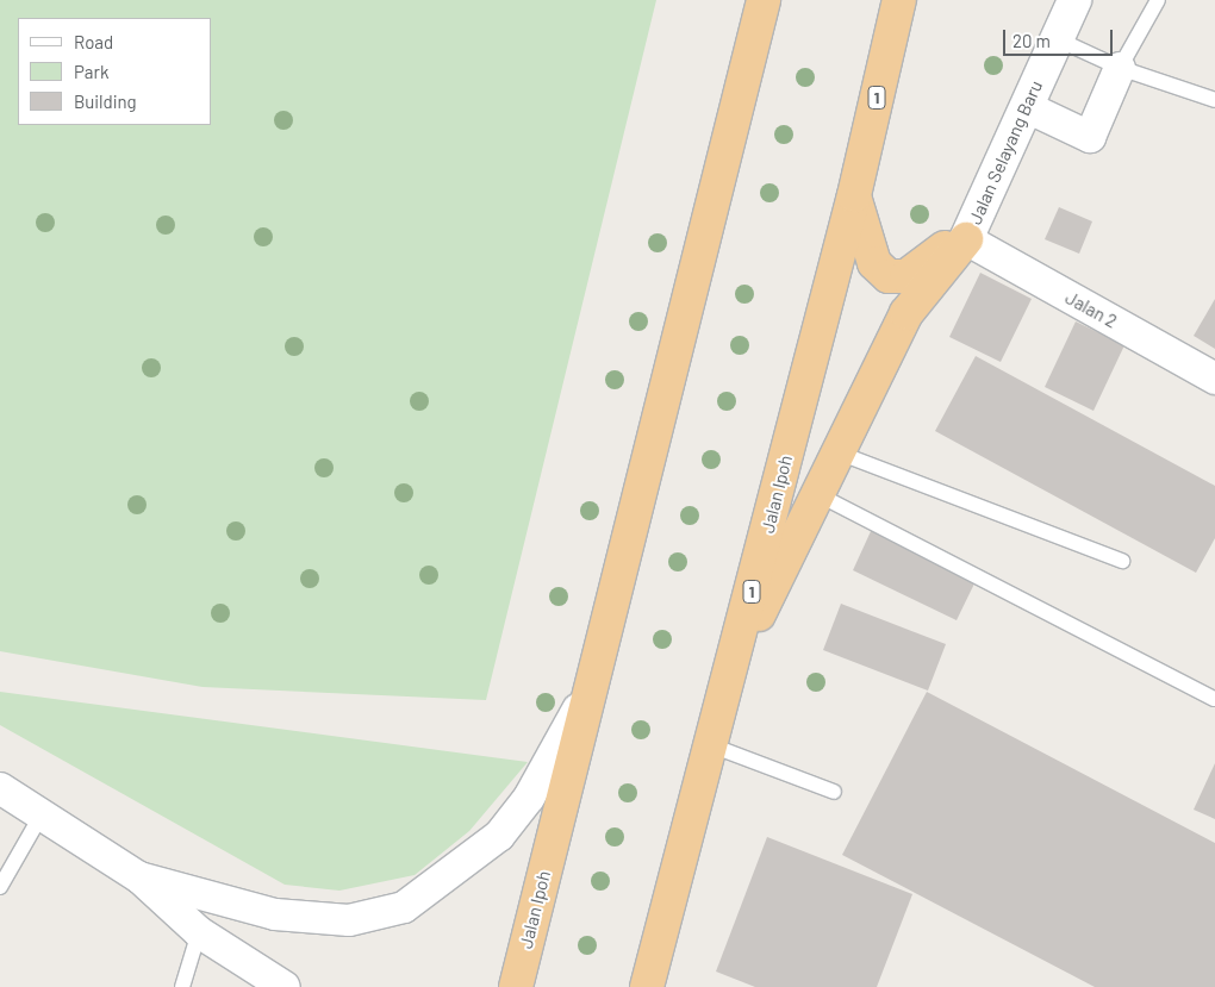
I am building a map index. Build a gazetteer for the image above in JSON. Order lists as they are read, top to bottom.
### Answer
{
  "streets": {
    "highway": ["1", "Jalan Ipoh"],
    "street": ["Jalan Selayang Baru", "Jalan 2"]
  },
  "crossings": [
    ["Jalan Selayang Baru", "Jalan 2"]
  ],
  "legend": ["Road", "Park", "Building"],
  "scale_bar": "20 m"
}
